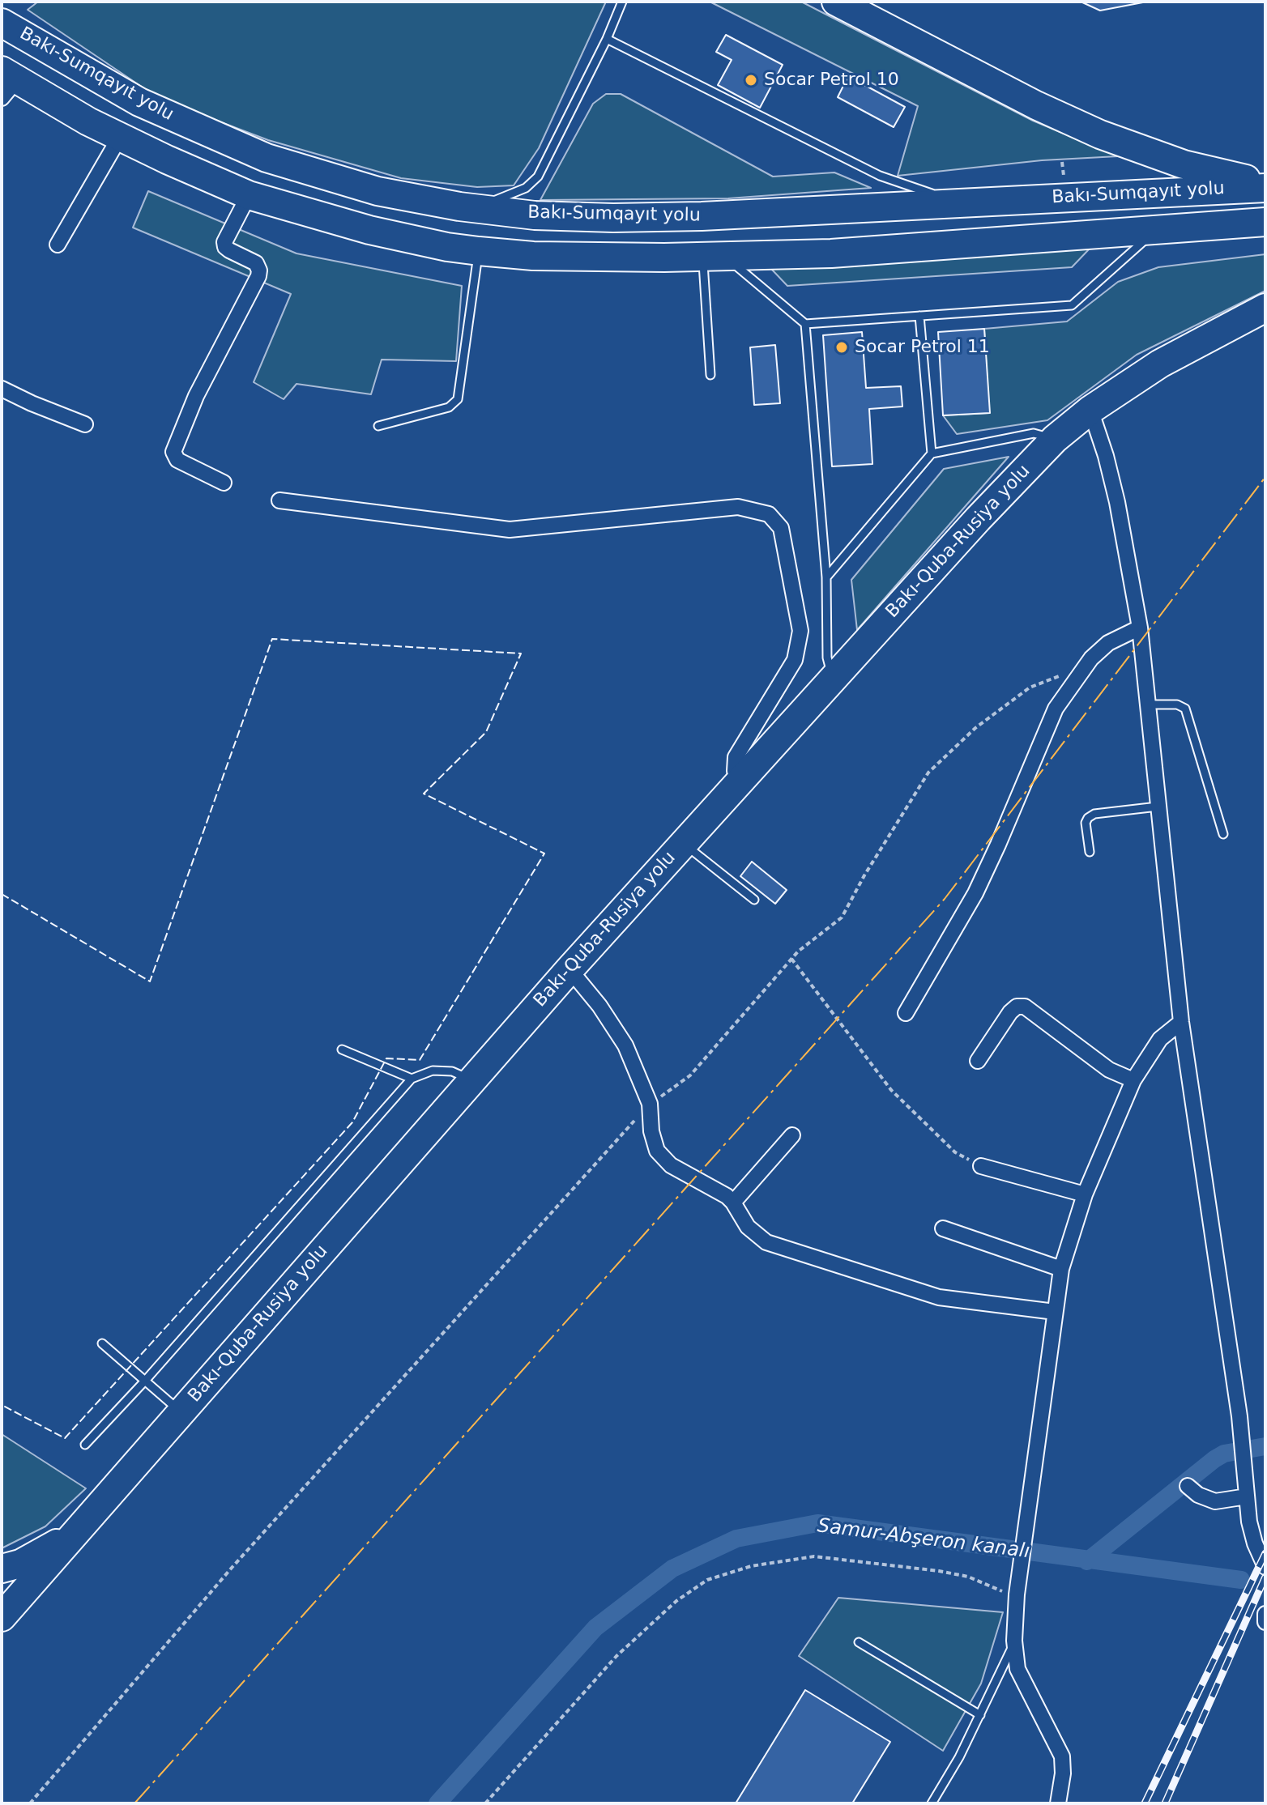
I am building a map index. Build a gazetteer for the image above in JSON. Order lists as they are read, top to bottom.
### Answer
{
  "streets": {
    "highway": ["Bakı-Sumqayıt yolu", "Bakı-Quba-Rusiya yolu"]
  },
  "water": ["Samur-Abşeron kanalı"],
  "places": ["Socar Petrol 10", "Socar Petrol 11"]
}
